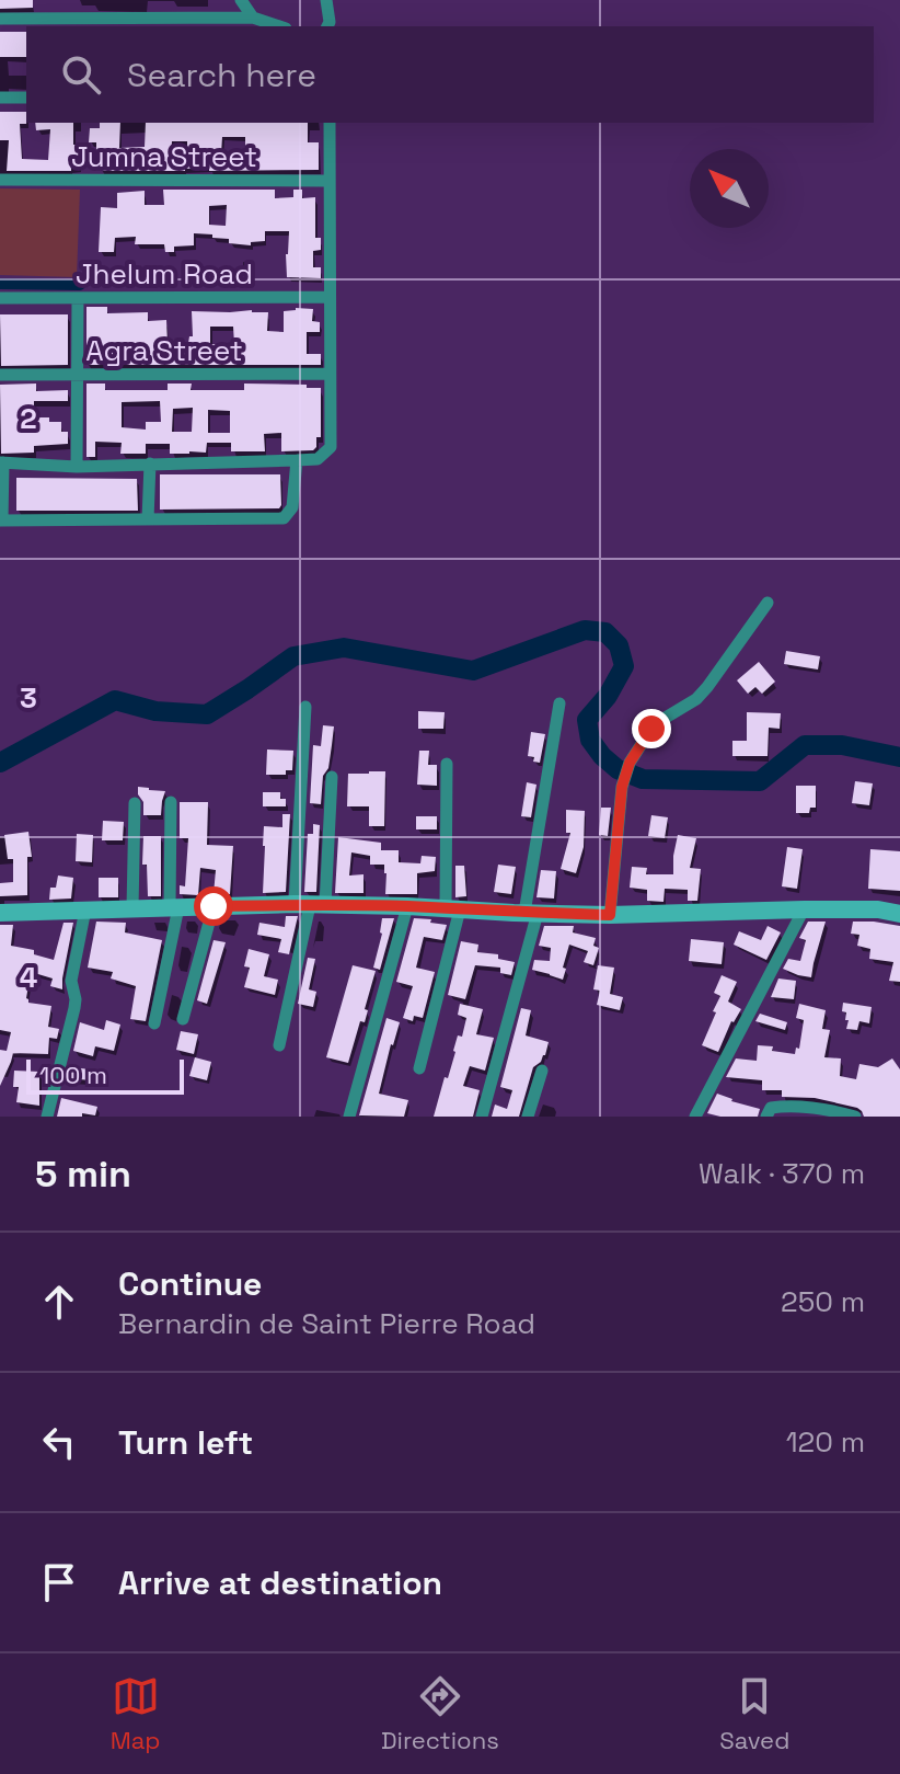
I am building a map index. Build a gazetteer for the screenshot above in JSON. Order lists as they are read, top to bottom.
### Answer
{
  "streets": {
    "street": ["Jumna Street", "Jhelum Road", "Agra Street"]
  },
  "scale_bar": "100 m",
  "north": "top left",
  "page": {
    "search": "Search here",
    "scale": "100 m",
    "heading": ["5 min", "Walk · 370 m"],
    "list": [
      ["Continue", "Bernardin de Saint Pierre Road", "250 m"],
      ["Turn left", "120 m"],
      "Arrive at destination"
    ],
    "nav": ["Map", "Directions", "Saved"]
  },
  "grid": {
    "rows": ["2", "3", "4"]
  }
}
